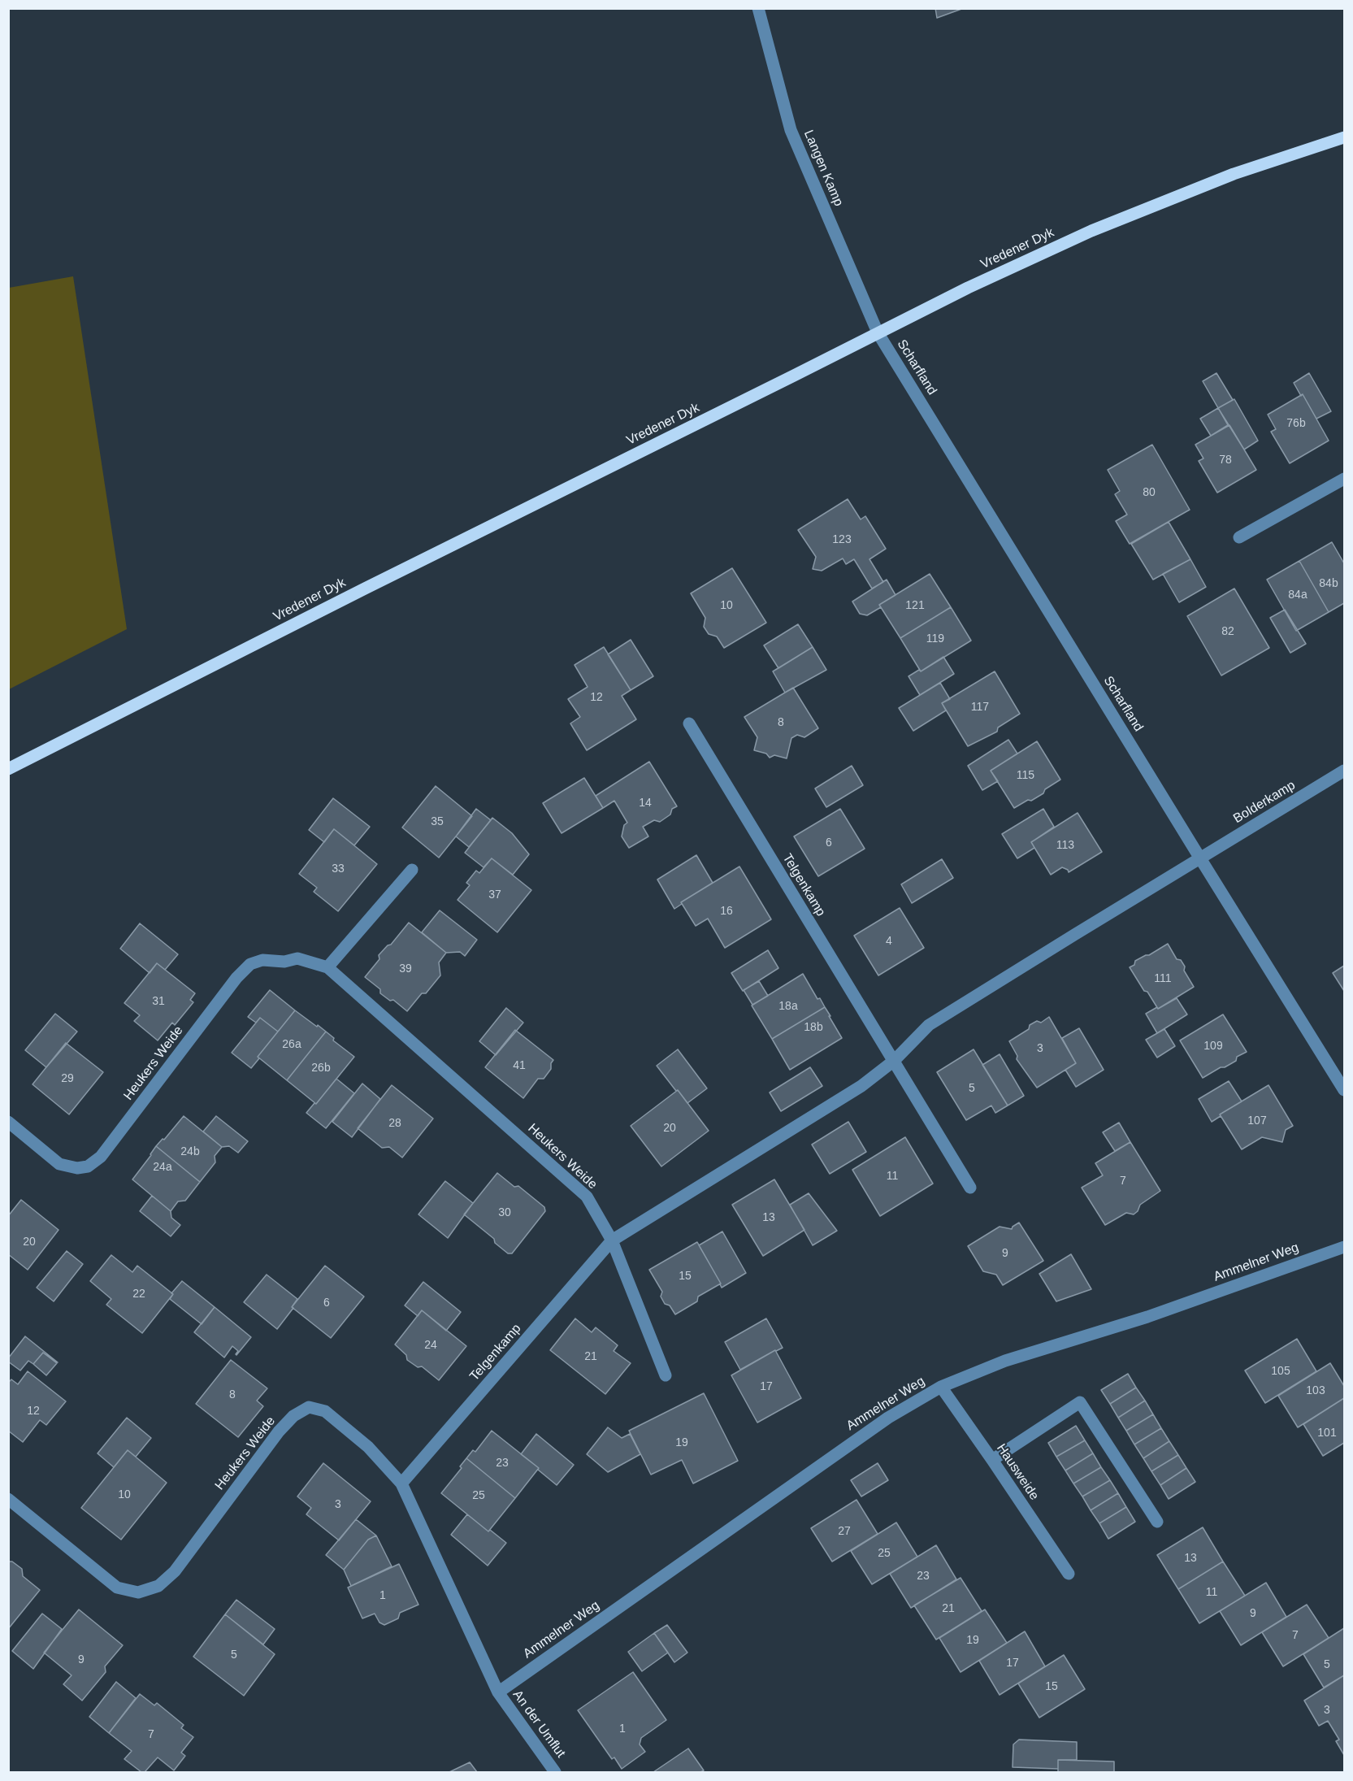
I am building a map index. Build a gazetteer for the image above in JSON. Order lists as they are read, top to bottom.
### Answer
{
  "streets": {
    "main road": ["Vredener Dyk"],
    "street": [
      "Langen Kamp",
      "Scharfland",
      "Bolderkamp",
      "Telgenkamp",
      "Heukers Weide",
      "Ammelner Weg",
      "Hausweide",
      "An der Umflut"
    ]
  },
  "crossings": [
    ["Langen Kamp", "Vredener Dyk"],
    ["Langen Kamp", "Scharfland"],
    ["Vredener Dyk", "Scharfland"],
    ["Scharfland", "Bolderkamp"],
    ["Scharfland", "Telgenkamp"],
    ["Bolderkamp", "Telgenkamp"],
    ["Telgenkamp", "Heukers Weide"],
    ["Heukers Weide", "Ammelner Weg"],
    ["Heukers Weide", "An der Umflut"],
    ["Ammelner Weg", "Hausweide"],
    ["Ammelner Weg", "An der Umflut"]
  ],
  "house_numbers": [
    "76b",
    "78",
    "80",
    "123",
    "84b",
    "84a",
    "10",
    "121",
    "82",
    "119",
    "12",
    "117",
    "8",
    "115",
    "14",
    "35",
    "6",
    "113",
    "33",
    "37",
    "16",
    "4",
    "39",
    "111",
    "31",
    "18a",
    "18b",
    "26a",
    "109",
    "3",
    "41",
    "26b",
    "29",
    "5",
    "107",
    "28",
    "20",
    "24b",
    "24a",
    "11",
    "7",
    "30",
    "13",
    "20",
    "9",
    "15",
    "22",
    "6",
    "24",
    "21",
    "105",
    "17",
    "103",
    "8",
    "12",
    "101",
    "19",
    "23",
    "10",
    "25",
    "3",
    "27",
    "25",
    "13",
    "23",
    "11",
    "1",
    "21",
    "9",
    "7",
    "19",
    "5",
    "9",
    "17",
    "5",
    "15",
    "3",
    "1",
    "7"
  ]
}
